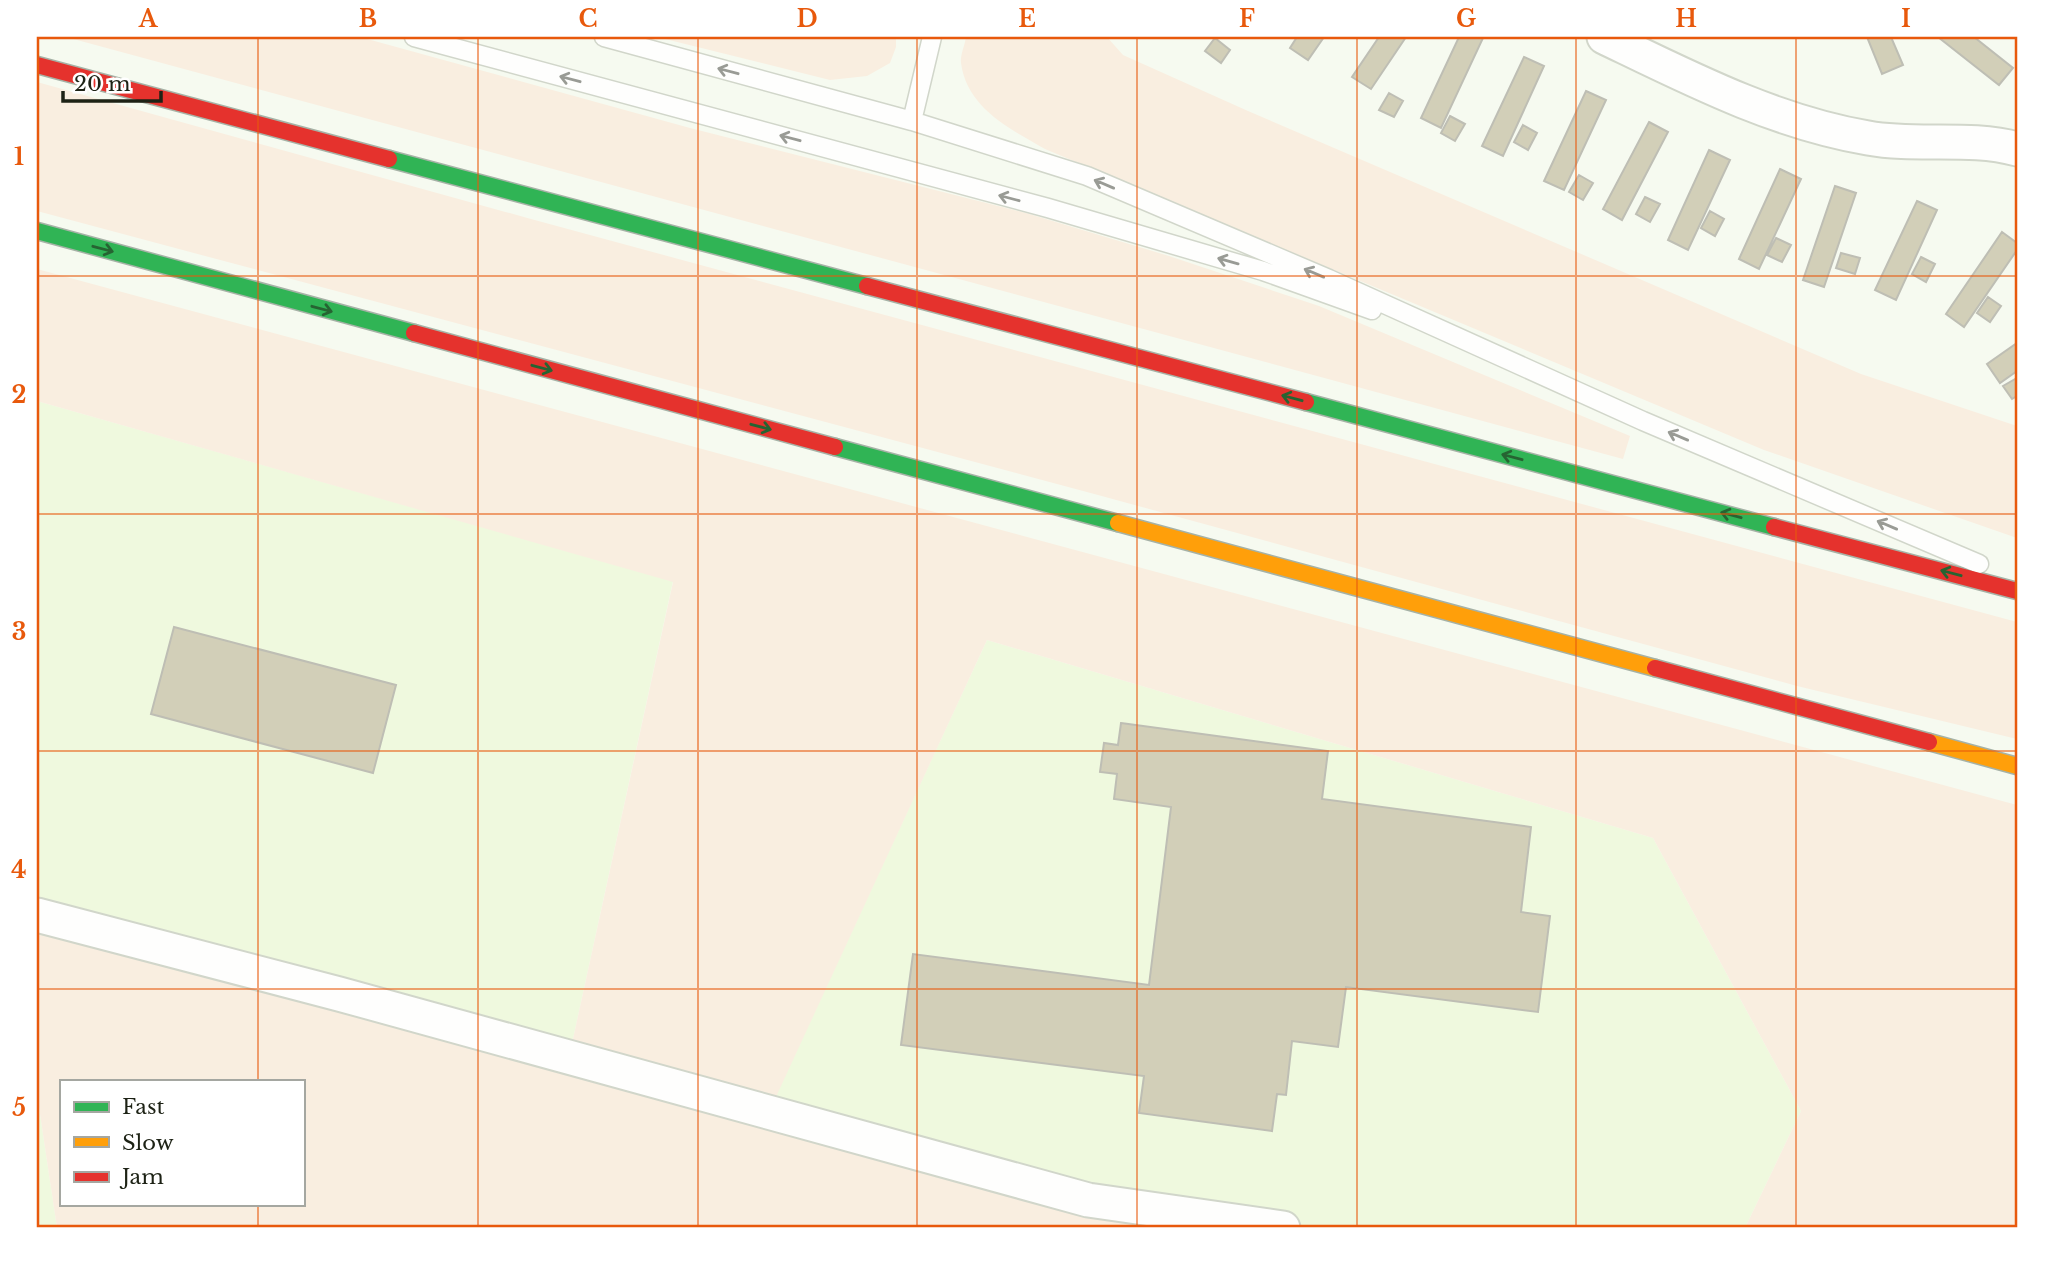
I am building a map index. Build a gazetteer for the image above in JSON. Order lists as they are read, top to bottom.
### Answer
{
  "legend": ["Fast", "Slow", "Jam"],
  "scale_bar": "20 m",
  "grid": {
    "columns": [
      "A",
      "B",
      "C",
      "D",
      "E",
      "F",
      "G",
      "H",
      "I"
    ],
    "rows": [
      "1",
      "2",
      "3",
      "4",
      "5"
    ]
  }
}
